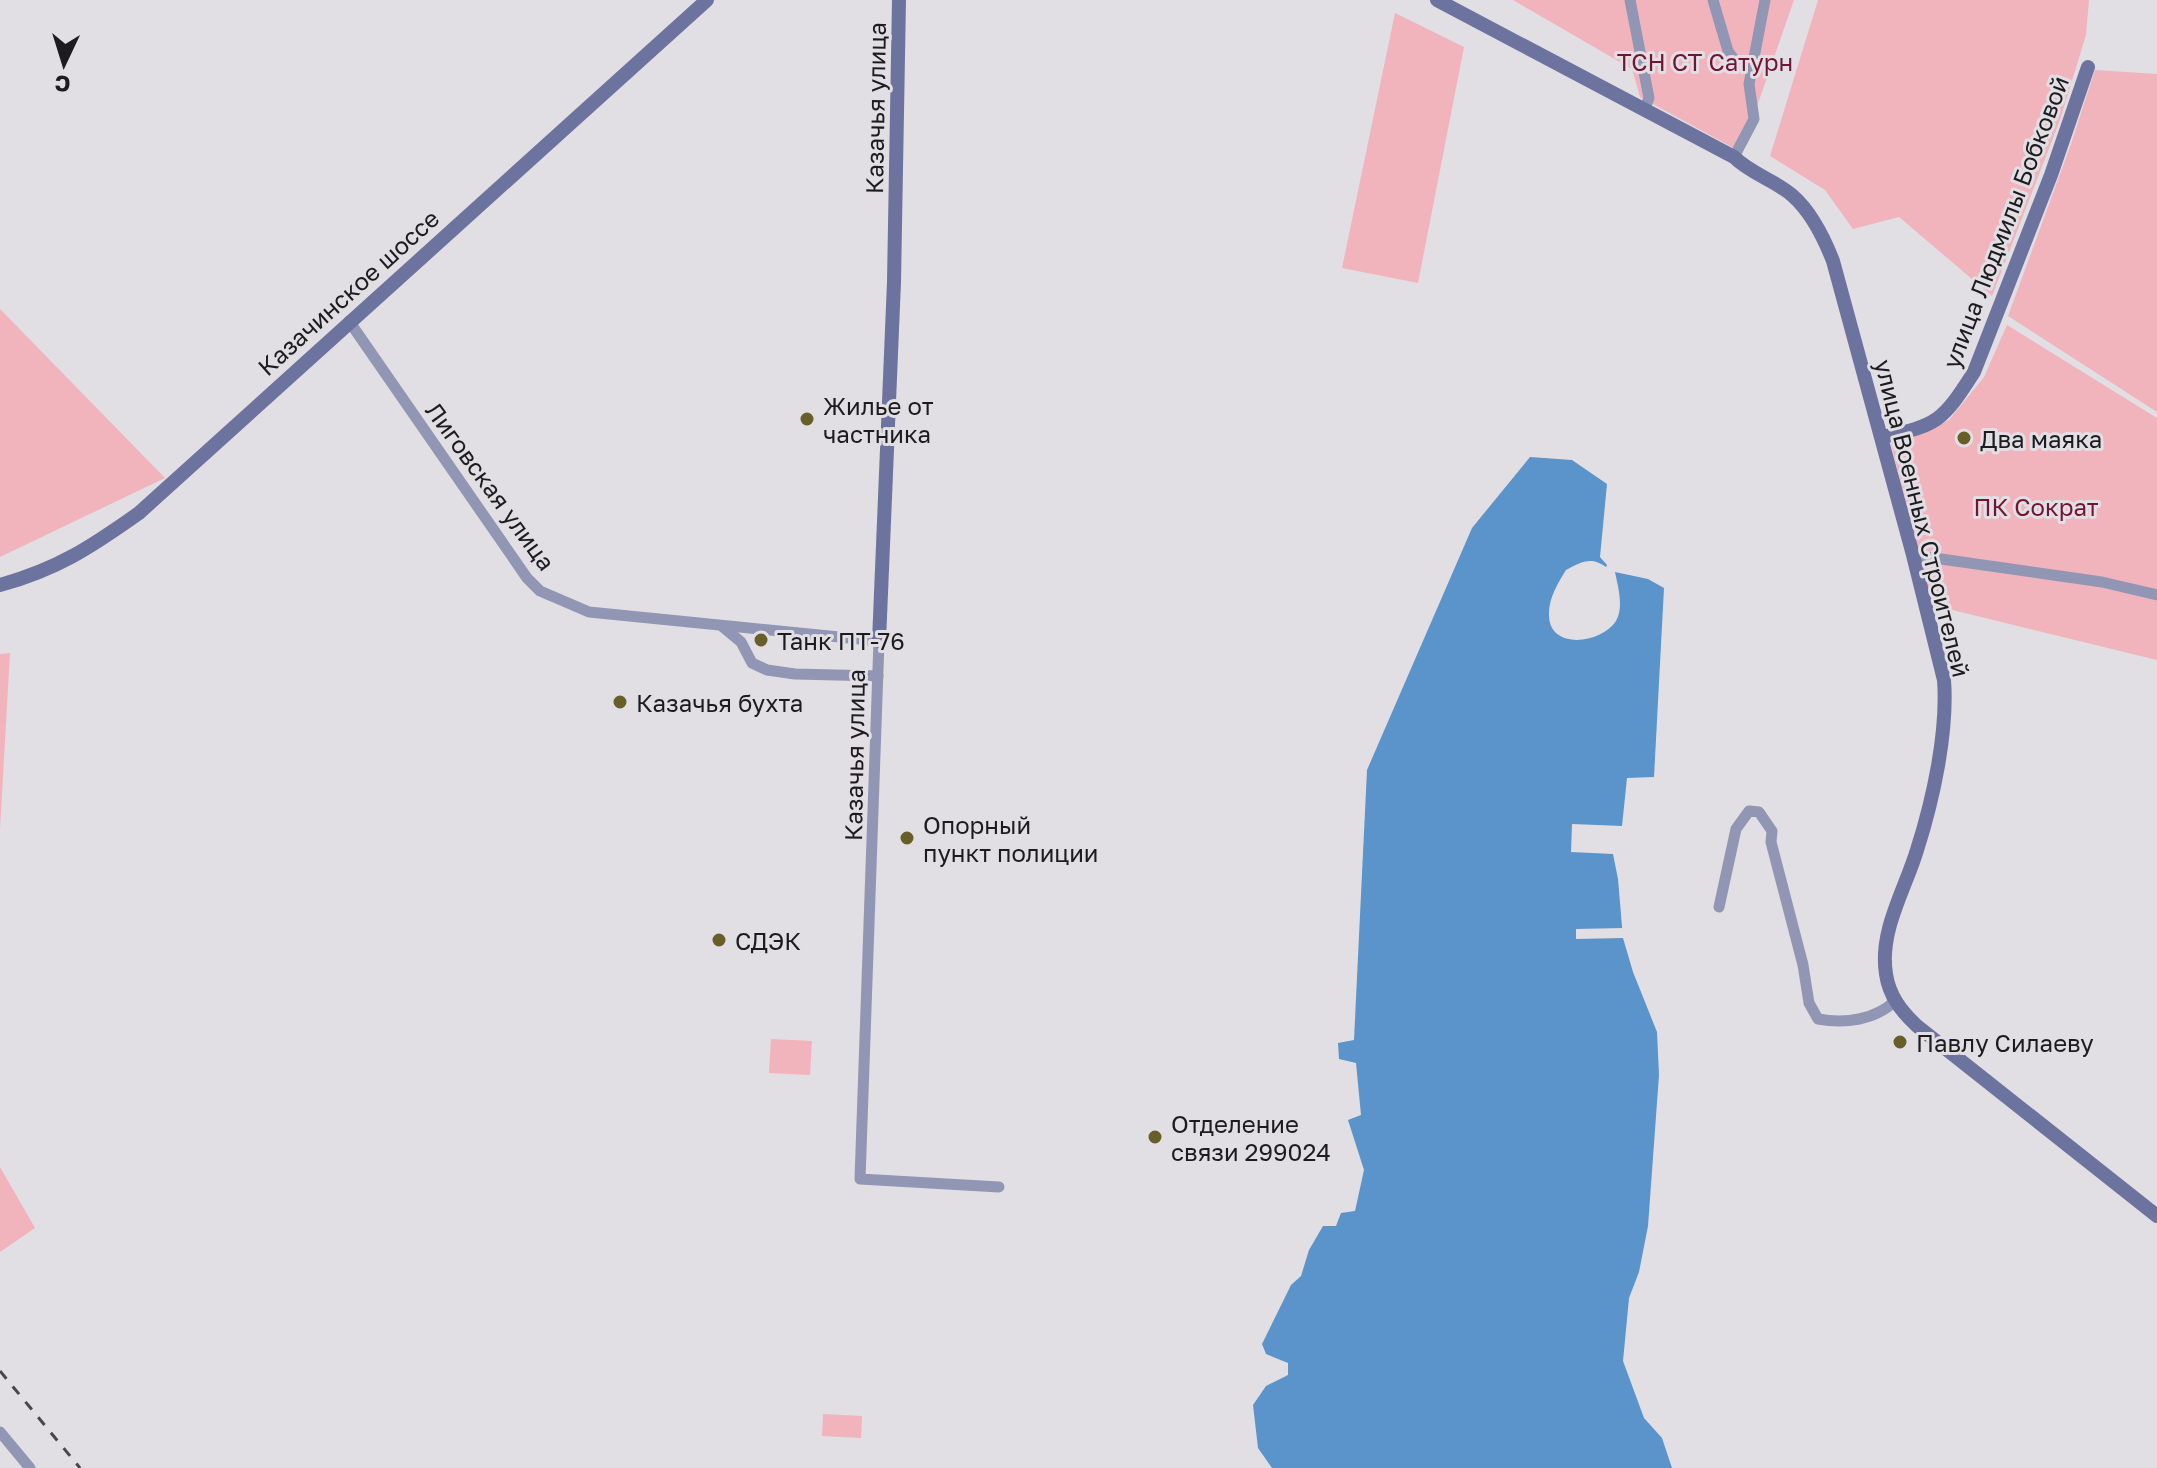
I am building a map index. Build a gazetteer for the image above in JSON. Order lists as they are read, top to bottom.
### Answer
{
  "streets": {
    "main road": [
      "Казачья улица",
      "улица Людмилы Бобковой",
      "Казачинское шоссе",
      "улица Военных Строителей"
    ],
    "street": ["Лиговская улица"]
  },
  "crossings": [
    ["Казачья улица", "Лиговская улица"],
    ["улица Людмилы Бобковой", "улица Военных Строителей"],
    ["Казачинское шоссе", "Лиговская улица"]
  ],
  "parks": ["ТСН СТ Сатурн", "ПК Сократ"],
  "places": [
    "Жилье от частника",
    "Два маяка",
    "Танк ПТ-76",
    "Казачья бухта",
    "Опорный пункт полиции",
    "СДЭК",
    "Павлу Силаеву",
    "Отделение связи 299024"
  ],
  "north": "bottom"
}
